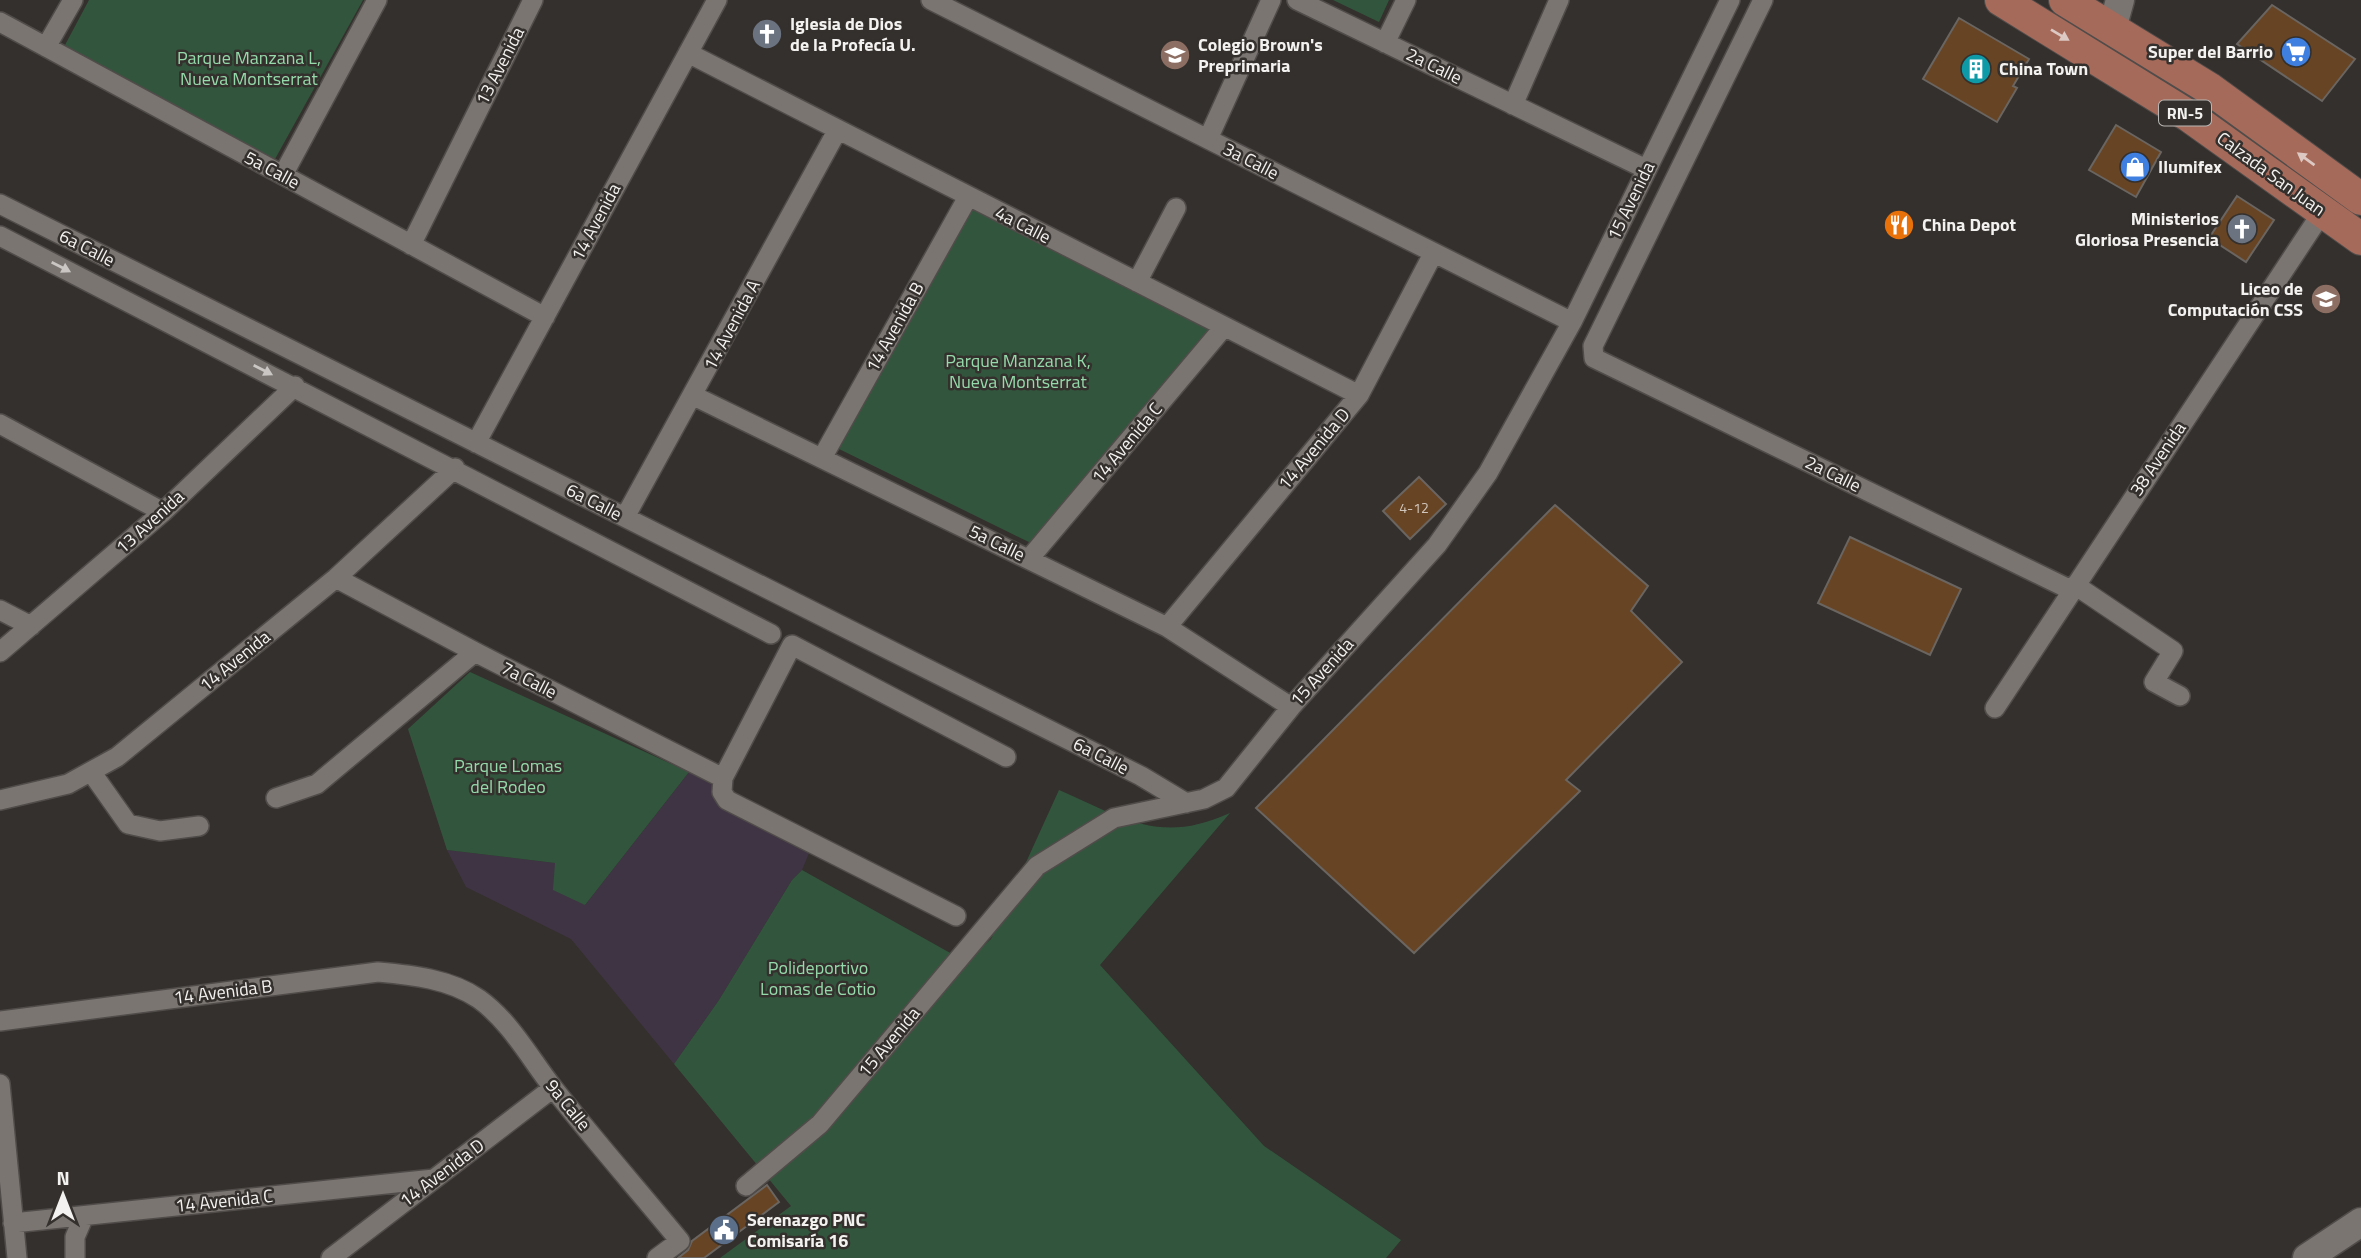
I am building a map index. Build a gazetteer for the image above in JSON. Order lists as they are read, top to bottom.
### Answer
{
  "streets": {
    "main road": ["RN-5", "Calzada San Juan"],
    "street": [
      "13 Avenida",
      "2a Calle",
      "3a Calle",
      "5a Calle",
      "15 Avenida",
      "14 Avenida",
      "4a Calle",
      "6a Calle",
      "14 Avenida A",
      "14 Avenida B",
      "14 Avenida C",
      "14 Avenida D",
      "38 Avenida",
      "7a Calle",
      "9a Calle"
    ]
  },
  "crossings": [
    ["13 Avenida", "5a Calle"],
    ["13 Avenida", "6a Calle"],
    ["2a Calle", "15 Avenida"],
    ["2a Calle", "38 Avenida"],
    ["3a Calle", "15 Avenida"],
    ["3a Calle", "14 Avenida D"],
    ["5a Calle", "15 Avenida"],
    ["5a Calle", "14 Avenida"],
    ["5a Calle", "14 Avenida A"],
    ["5a Calle", "14 Avenida B"],
    ["5a Calle", "14 Avenida C"],
    ["5a Calle", "14 Avenida D"],
    ["Calzada San Juan", "38 Avenida"],
    ["15 Avenida", "6a Calle"],
    ["14 Avenida", "4a Calle"],
    ["14 Avenida", "6a Calle"],
    ["14 Avenida", "7a Calle"],
    ["4a Calle", "14 Avenida A"],
    ["4a Calle", "14 Avenida B"],
    ["4a Calle", "14 Avenida C"],
    ["4a Calle", "14 Avenida D"],
    ["6a Calle", "14 Avenida A"],
    ["14 Avenida B", "9a Calle"],
    ["14 Avenida C", "14 Avenida D"],
    ["14 Avenida D", "9a Calle"]
  ],
  "parks": [
    "Parque Manzana L, Nueva Montserrat",
    "Parque Manzana K, Nueva Montserrat",
    "Parque Lomas del Rodeo",
    "Polideportivo Lomas de Cotio"
  ],
  "places": {
    "church": ["Iglesia de Dios de la Profecía U.", "Ministerios Gloriosa Presencia"],
    "supermarket": ["Super del Barrio"],
    "school or university": ["Colegio Brown's Preprimaria", "Liceo de Computación CSS"],
    "building": ["China Town"],
    "shop": ["Ilumifex"],
    "restaurant": ["China Depot"],
    "public building": ["Serenazgo PNC Comisaría 16"]
  },
  "house_numbers": ["4-12"],
  "north": "top"
}
